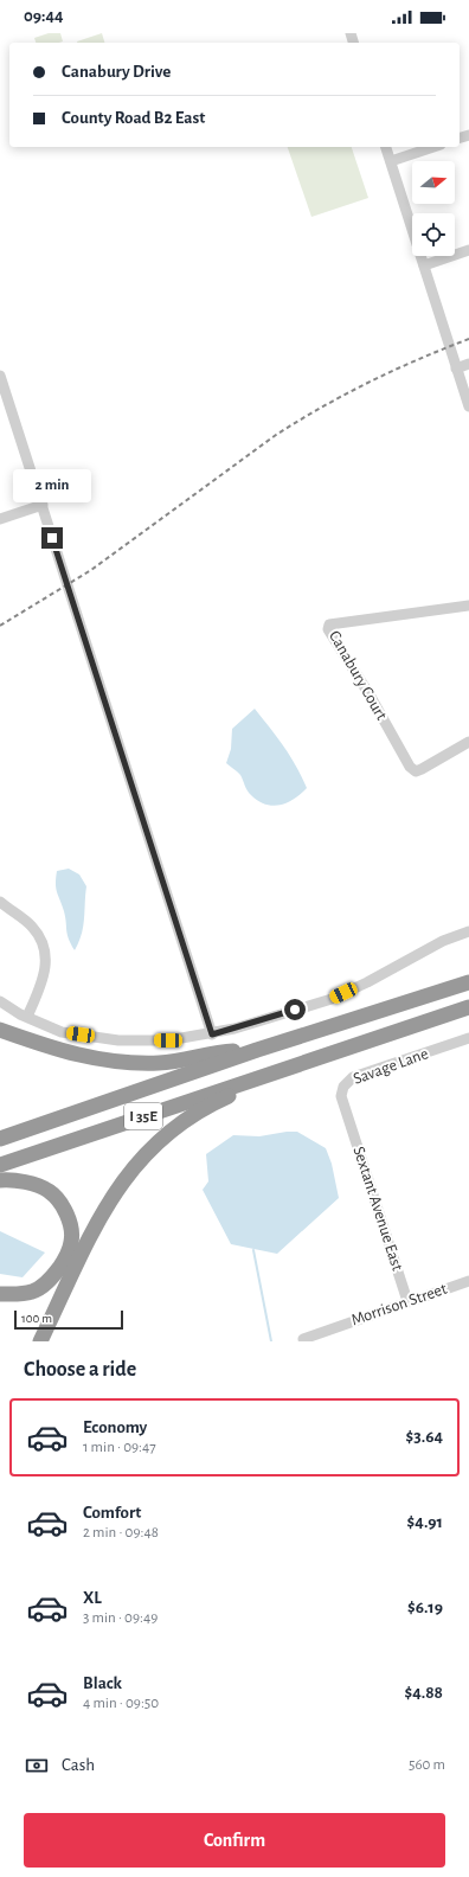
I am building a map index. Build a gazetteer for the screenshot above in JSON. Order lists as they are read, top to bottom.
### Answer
{
  "streets": {
    "highway": ["I 35E"],
    "street": [
      "Canabury Court",
      "Savage Lane",
      "Sextant Avenue East",
      "Morrison Street"
    ]
  },
  "crossings": [
    ["Savage Lane", "Sextant Avenue East"],
    ["Sextant Avenue East", "Morrison Street"]
  ],
  "scale_bar": "100 m",
  "north": "right",
  "page": {
    "status": "09:44",
    "banner": ["Canabury Drive", "County Road B2 East"],
    "bubble": "2 min",
    "scale": "100 m",
    "heading": "Choose a ride",
    "list": [
      {
        "name": "Economy",
        "note": "1 min · 09:47",
        "value": "$3.64"
      },
      {
        "name": "Comfort",
        "note": "2 min · 09:48",
        "value": "$4.91"
      },
      {
        "name": "XL",
        "note": "3 min · 09:49",
        "value": "$6.19"
      },
      {
        "name": "Black",
        "note": "4 min · 09:50",
        "value": "$4.88"
      }
    ],
    "pay": ["Cash", "560 m"],
    "buttons": "Confirm"
  }
}
